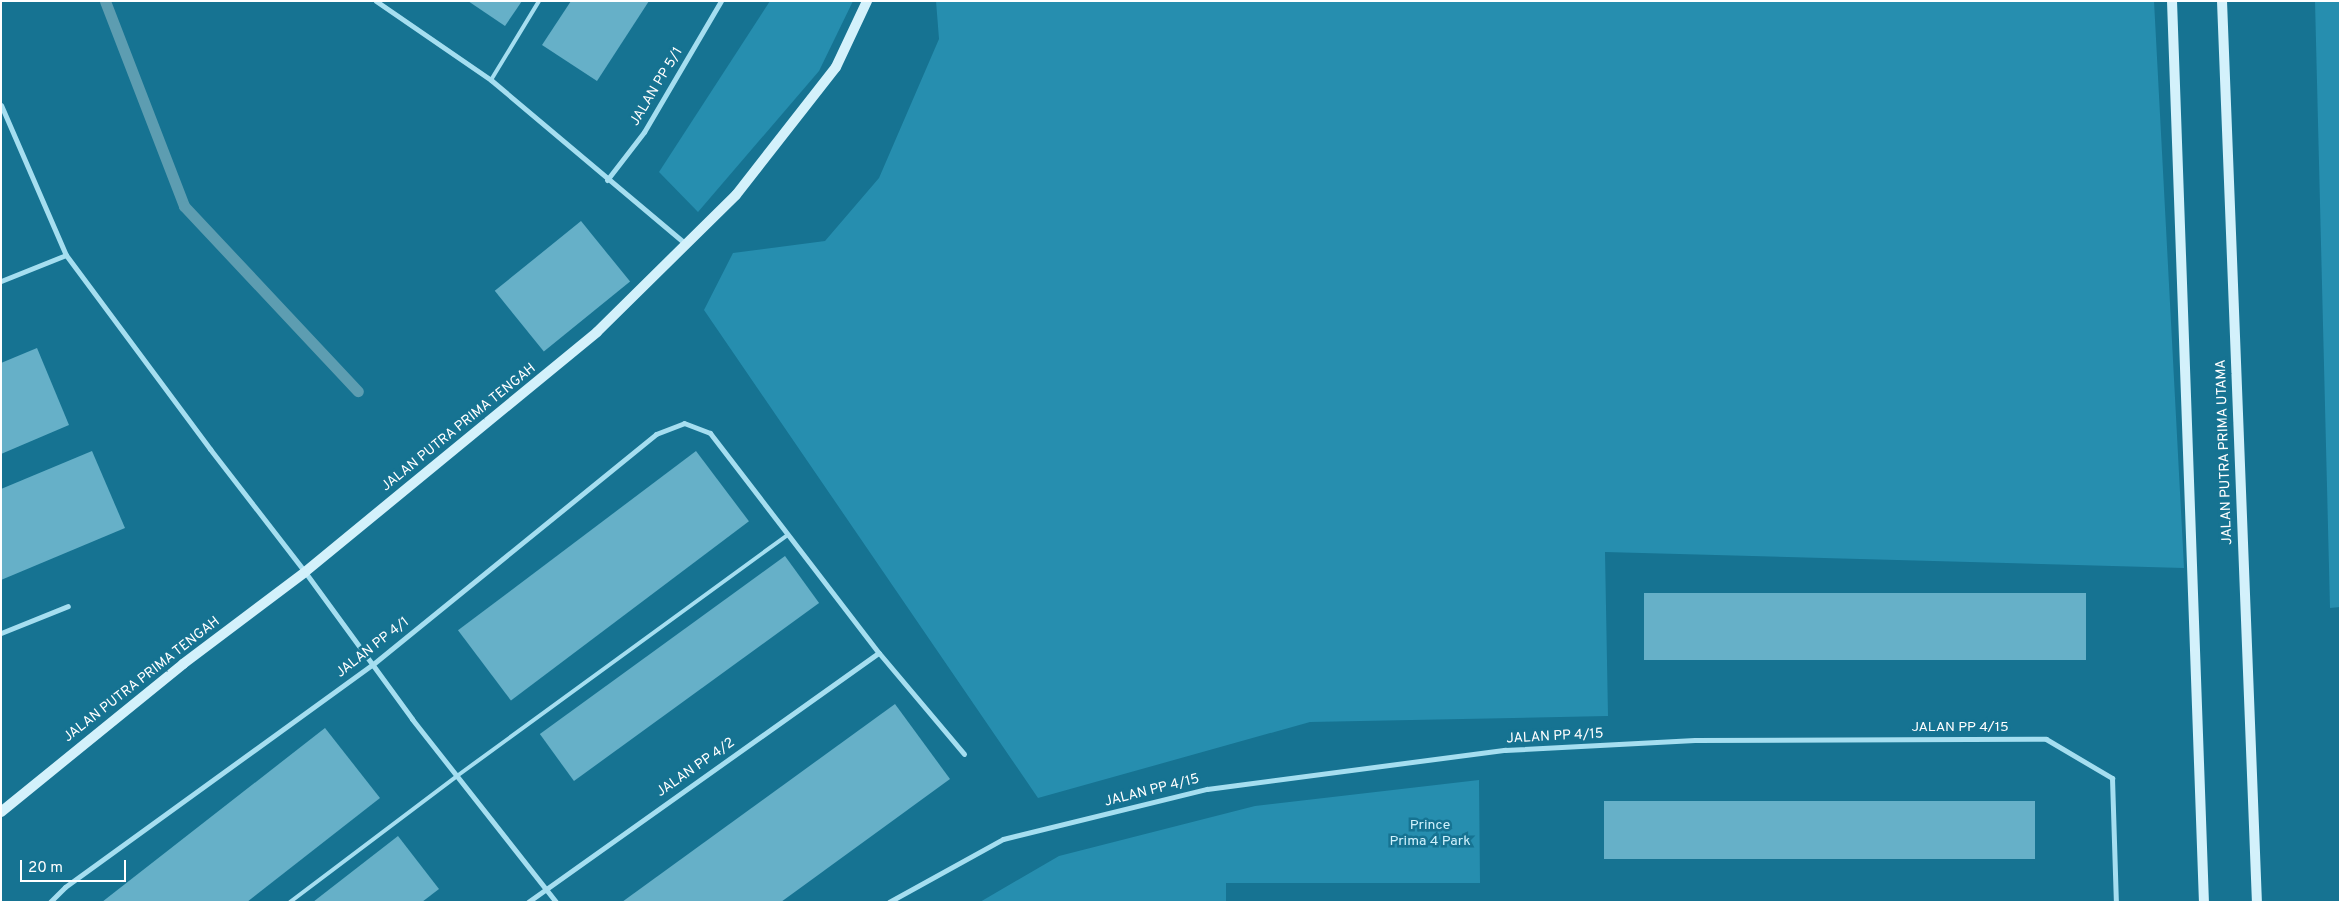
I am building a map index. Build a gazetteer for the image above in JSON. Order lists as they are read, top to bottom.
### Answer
{
  "streets": {
    "street": [
      "JALAN PP 5/1",
      "JALAN PUTRA PRIMA TENGAH",
      "JALAN PUTRA PRIMA UTAMA",
      "JALAN PP 4/1",
      "JALAN PP 4/15",
      "JALAN PP 4/2"
    ]
  },
  "parks": ["Prince Prima 4 Park"],
  "scale_bar": "20 m"
}
